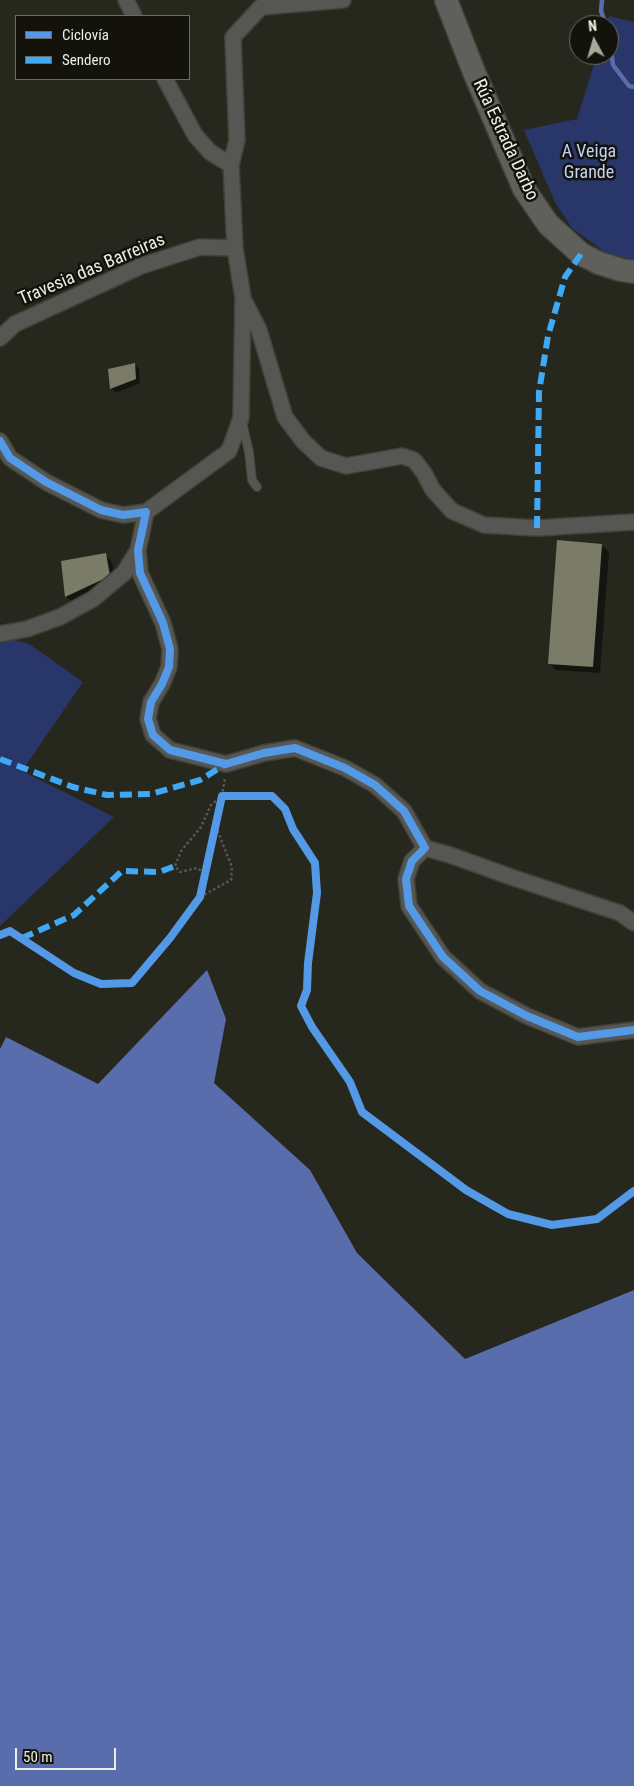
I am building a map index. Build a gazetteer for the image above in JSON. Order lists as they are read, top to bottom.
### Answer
{
  "streets": {
    "main road": ["Rúa Estrada Darbo"],
    "street": ["Travesia das Barreiras"]
  },
  "parks": ["A Veiga Grande"],
  "legend": ["Ciclovía", "Sendero"],
  "scale_bar": "50 m",
  "north": "top"
}
